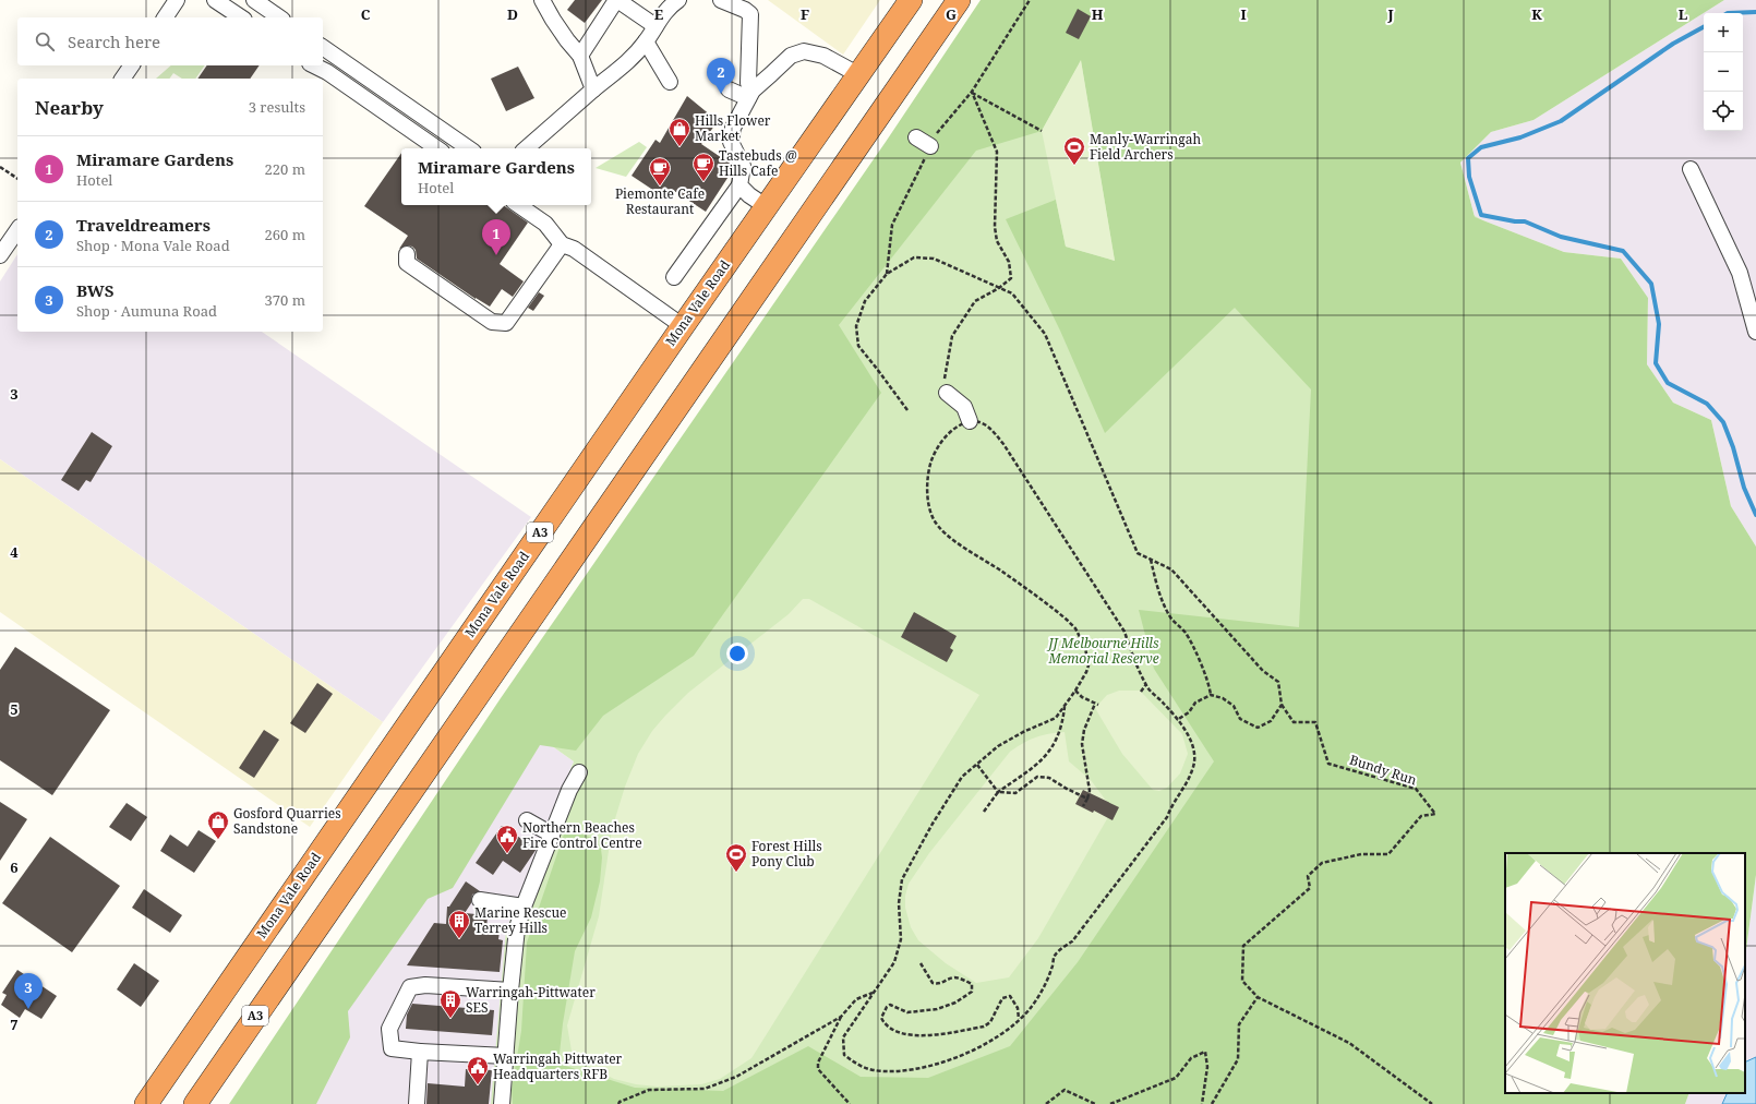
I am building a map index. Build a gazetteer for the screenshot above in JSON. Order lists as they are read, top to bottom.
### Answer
{
  "streets": {
    "highway": ["Mona Vale Road", "A3"],
    "path": ["Bundy Run"]
  },
  "parks": ["JJ Melbourne Hills Memorial Reserve"],
  "places": {
    "shop": ["Hills Flower Market", "Gosford Quarries Sandstone"],
    "sports": ["Manly-Warringah Field Archers", "Forest Hills Pony Club"],
    "cafe": ["Tastebuds @ Hills Cafe", "Piemonte Cafe Restaurant"],
    "public building": ["Northern Beaches Fire Control Centre", "Warringah Pittwater Headquarters RFB"],
    "building": ["Marine Rescue Terrey Hills", "Warringah-Pittwater SES"]
  },
  "page": {
    "map_buttons": ["+", "−"],
    "search": "Search here",
    "pins": ["2", "1", "3"],
    "heading": ["Nearby", "3 results"],
    "list": [
      {
        "mark": "1",
        "name": "Miramare Gardens",
        "note": "Hotel",
        "value": "220 m"
      },
      {
        "mark": "2",
        "name": "Traveldreamers",
        "note": "Shop · Mona Vale Road",
        "value": "260 m"
      },
      {
        "mark": "3",
        "name": "BWS",
        "note": "Shop · Aumuna Road",
        "value": "370 m"
      }
    ],
    "popup": ["Miramare Gardens", "Hotel"]
  },
  "grid": {
    "columns": [
      "C",
      "D",
      "E",
      "F",
      "G",
      "H",
      "I",
      "J",
      "K",
      "L"
    ],
    "rows": [
      "3",
      "4",
      "5",
      "6",
      "7"
    ]
  }
}
